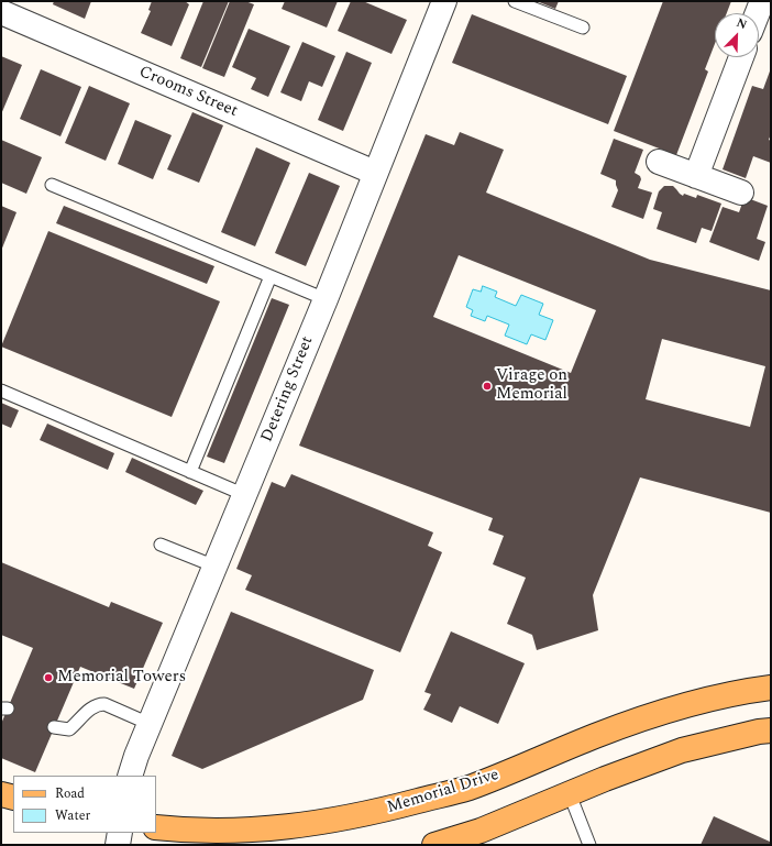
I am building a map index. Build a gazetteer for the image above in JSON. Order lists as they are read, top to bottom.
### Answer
{
  "streets": {
    "main road": ["Memorial Drive"],
    "street": ["Crooms Street", "Detering Street"]
  },
  "crossings": [
    ["Crooms Street", "Detering Street"]
  ],
  "places": ["Virage on Memorial", "Memorial Towers"],
  "legend": ["Road", "Water"],
  "north": "top right"
}
